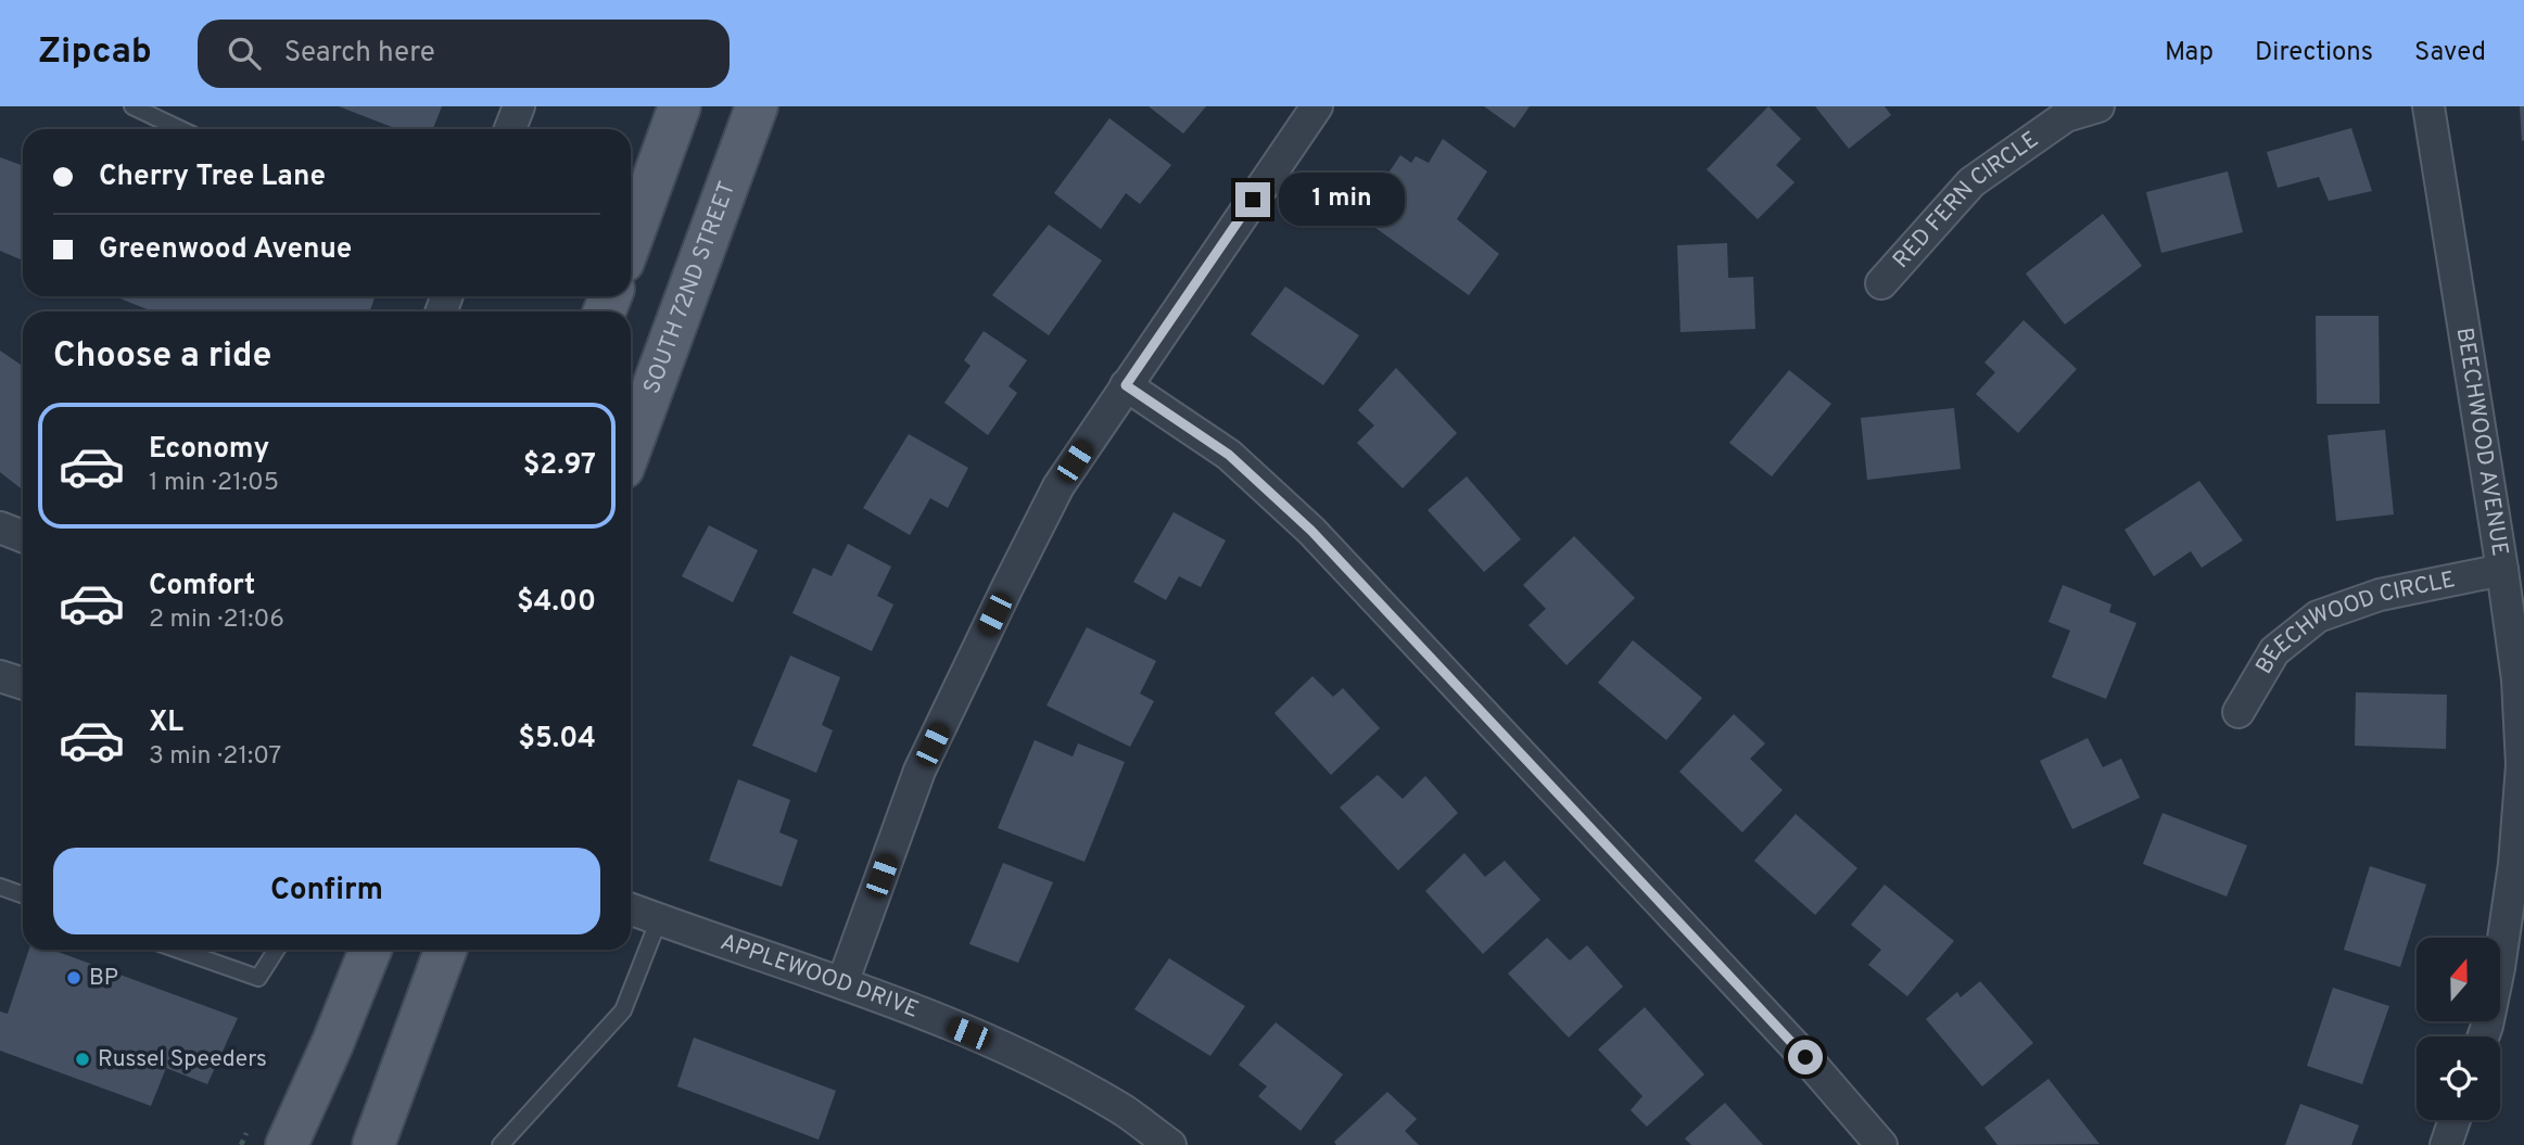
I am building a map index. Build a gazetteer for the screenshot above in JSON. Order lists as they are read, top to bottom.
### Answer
{
  "streets": {
    "main road": ["SOUTH 72ND STREET"],
    "street": [
      "RED FERN CIRCLE",
      "BEECHWOOD AVENUE",
      "BEECHWOOD CIRCLE",
      "APPLEWOOD DRIVE"
    ]
  },
  "crossings": [
    ["BEECHWOOD AVENUE", "BEECHWOOD CIRCLE"]
  ],
  "places": ["BP", "Russel Speeders"],
  "north": "top",
  "page": {
    "header": "Zipcab",
    "search": "Search here",
    "nav": ["Map", "Directions", "Saved"],
    "banner": ["Cherry Tree Lane", "Greenwood Avenue"],
    "bubble": "1 min",
    "heading": "Choose a ride",
    "list": [
      {
        "name": "Economy",
        "note": "1 min · 21:05",
        "value": "$2.97"
      },
      {
        "name": "Comfort",
        "note": "2 min · 21:06",
        "value": "$4.00"
      },
      {
        "name": "XL",
        "note": "3 min · 21:07",
        "value": "$5.04"
      }
    ],
    "buttons": "Confirm"
  }
}
